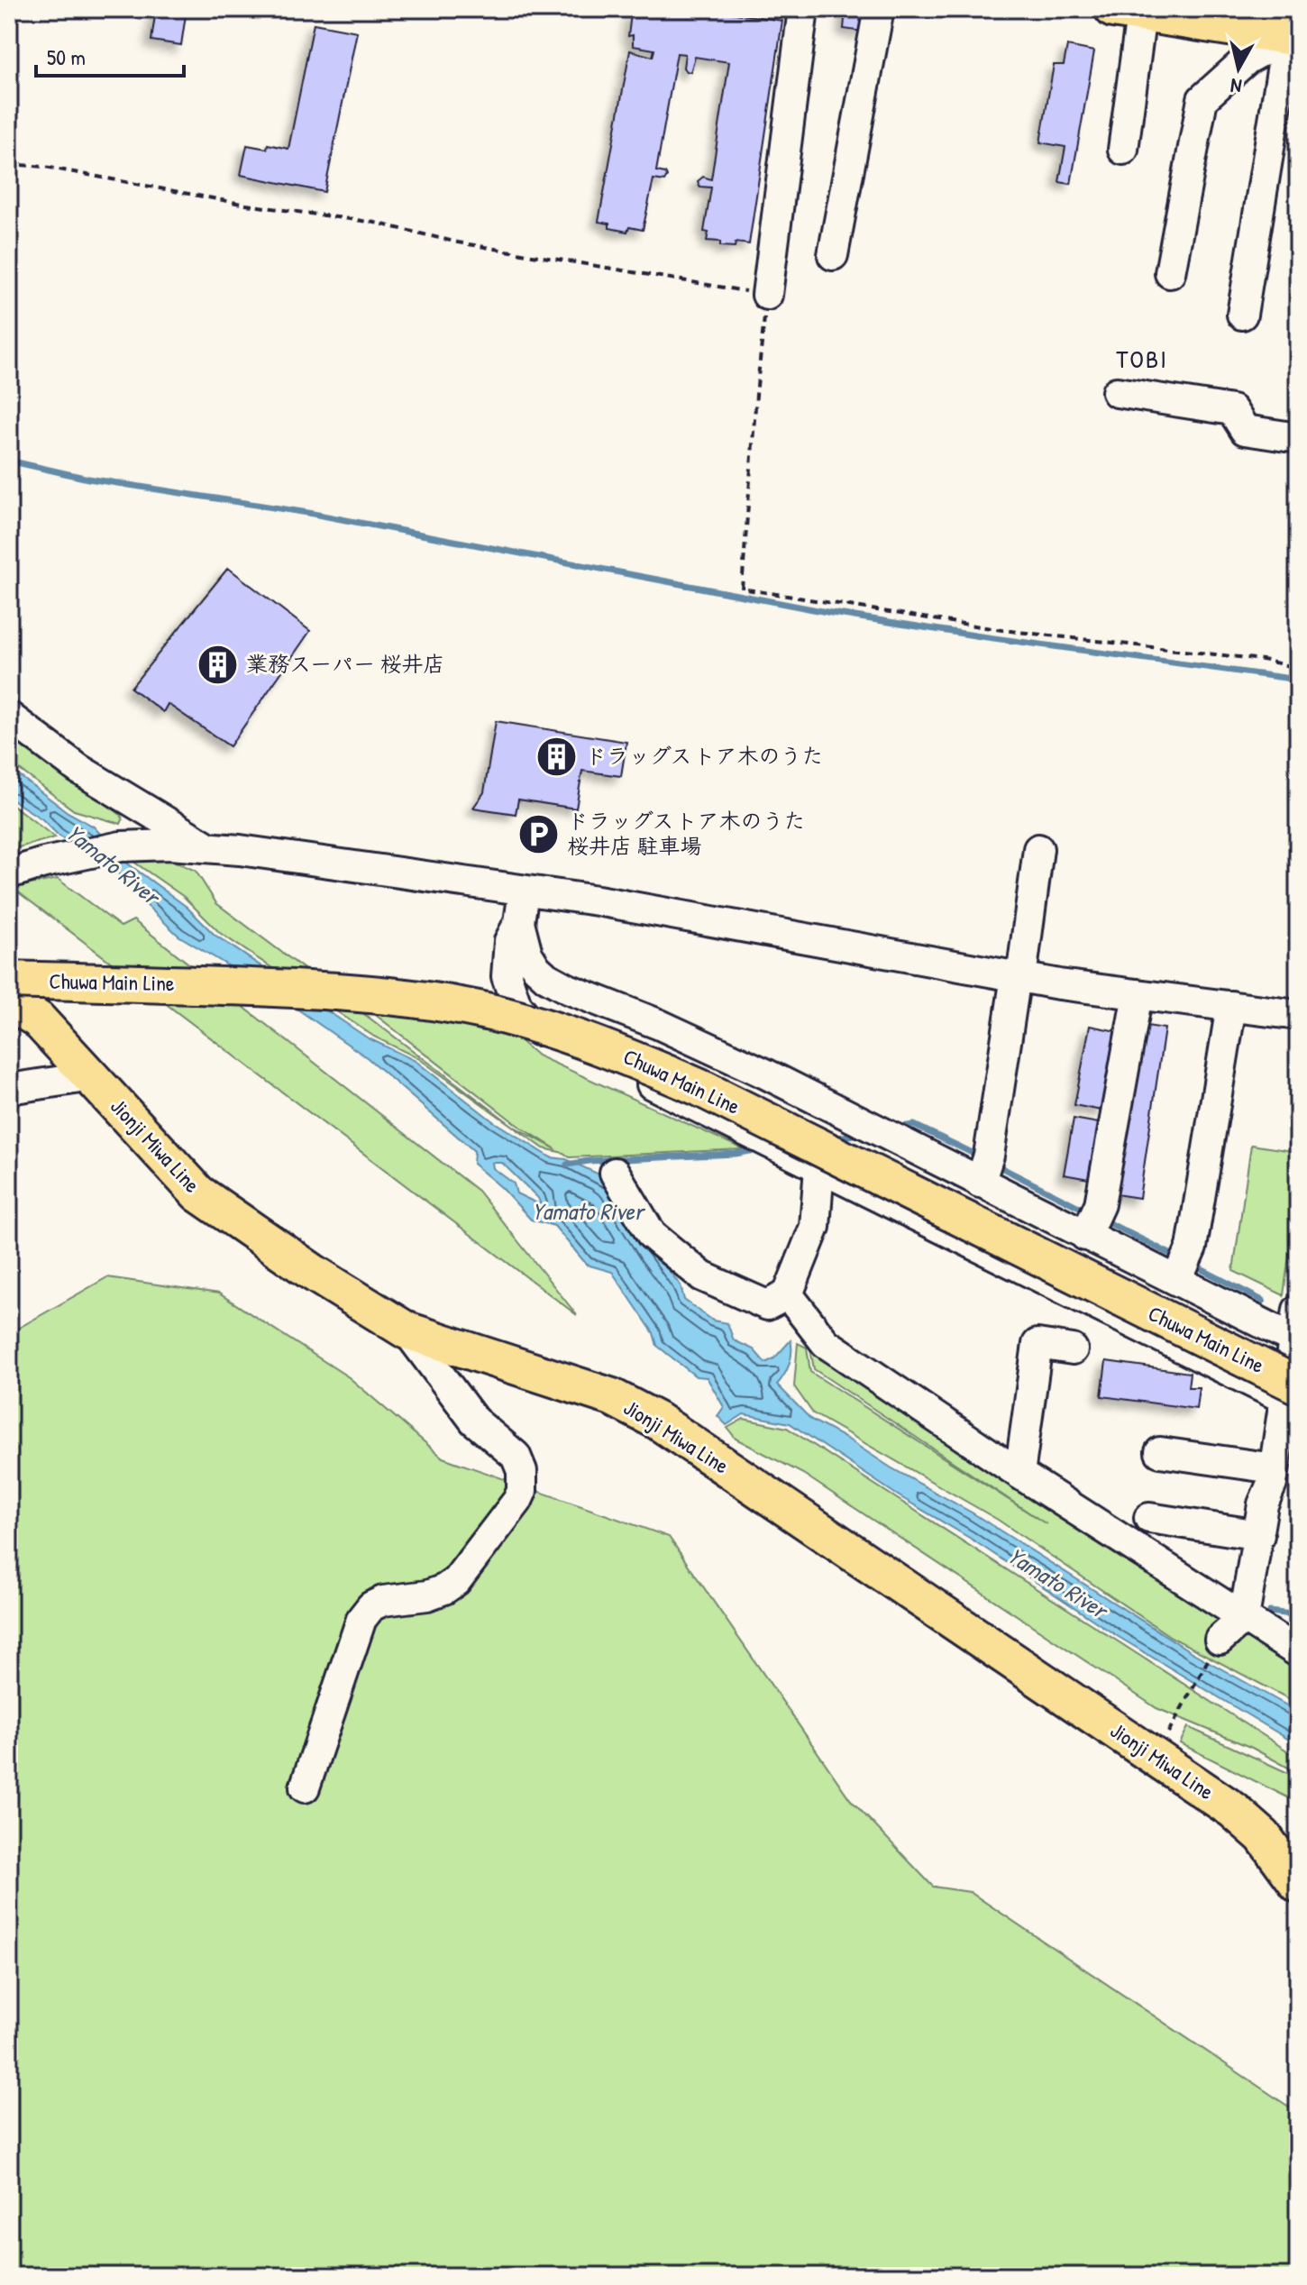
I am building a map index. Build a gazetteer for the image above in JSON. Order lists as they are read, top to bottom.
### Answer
{
  "streets": {
    "main road": ["Chuwa Main Line", "Jionji Miwa Line"]
  },
  "districts": ["TOBI"],
  "water": ["Yamato River"],
  "places": {
    "building": ["業務スーパー 桜井店", "ドラッグストア木のうた"],
    "parking": ["ドラッグストア木のうた 桜井店 駐車場"]
  },
  "scale_bar": "50 m",
  "north": "bottom"
}
